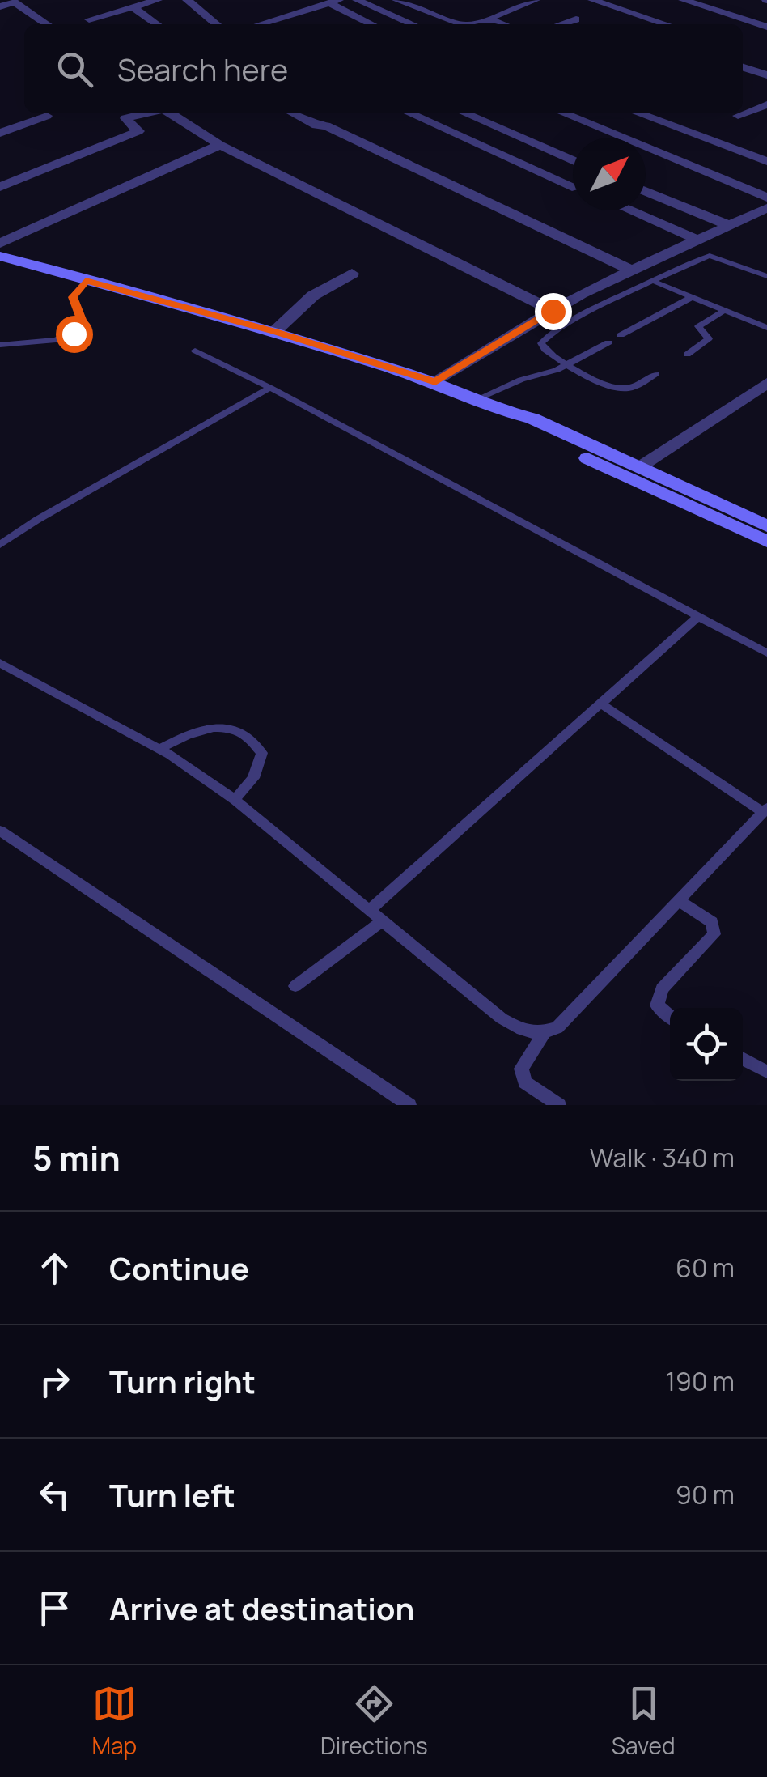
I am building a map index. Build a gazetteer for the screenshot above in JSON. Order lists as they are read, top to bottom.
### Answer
{
  "north": "top right",
  "page": {
    "search": "Search here",
    "heading": ["5 min", "Walk · 340 m"],
    "list": [
      ["Continue", "60 m"],
      ["Turn right", "190 m"],
      ["Turn left", "90 m"],
      "Arrive at destination"
    ],
    "nav": ["Map", "Directions", "Saved"]
  }
}
